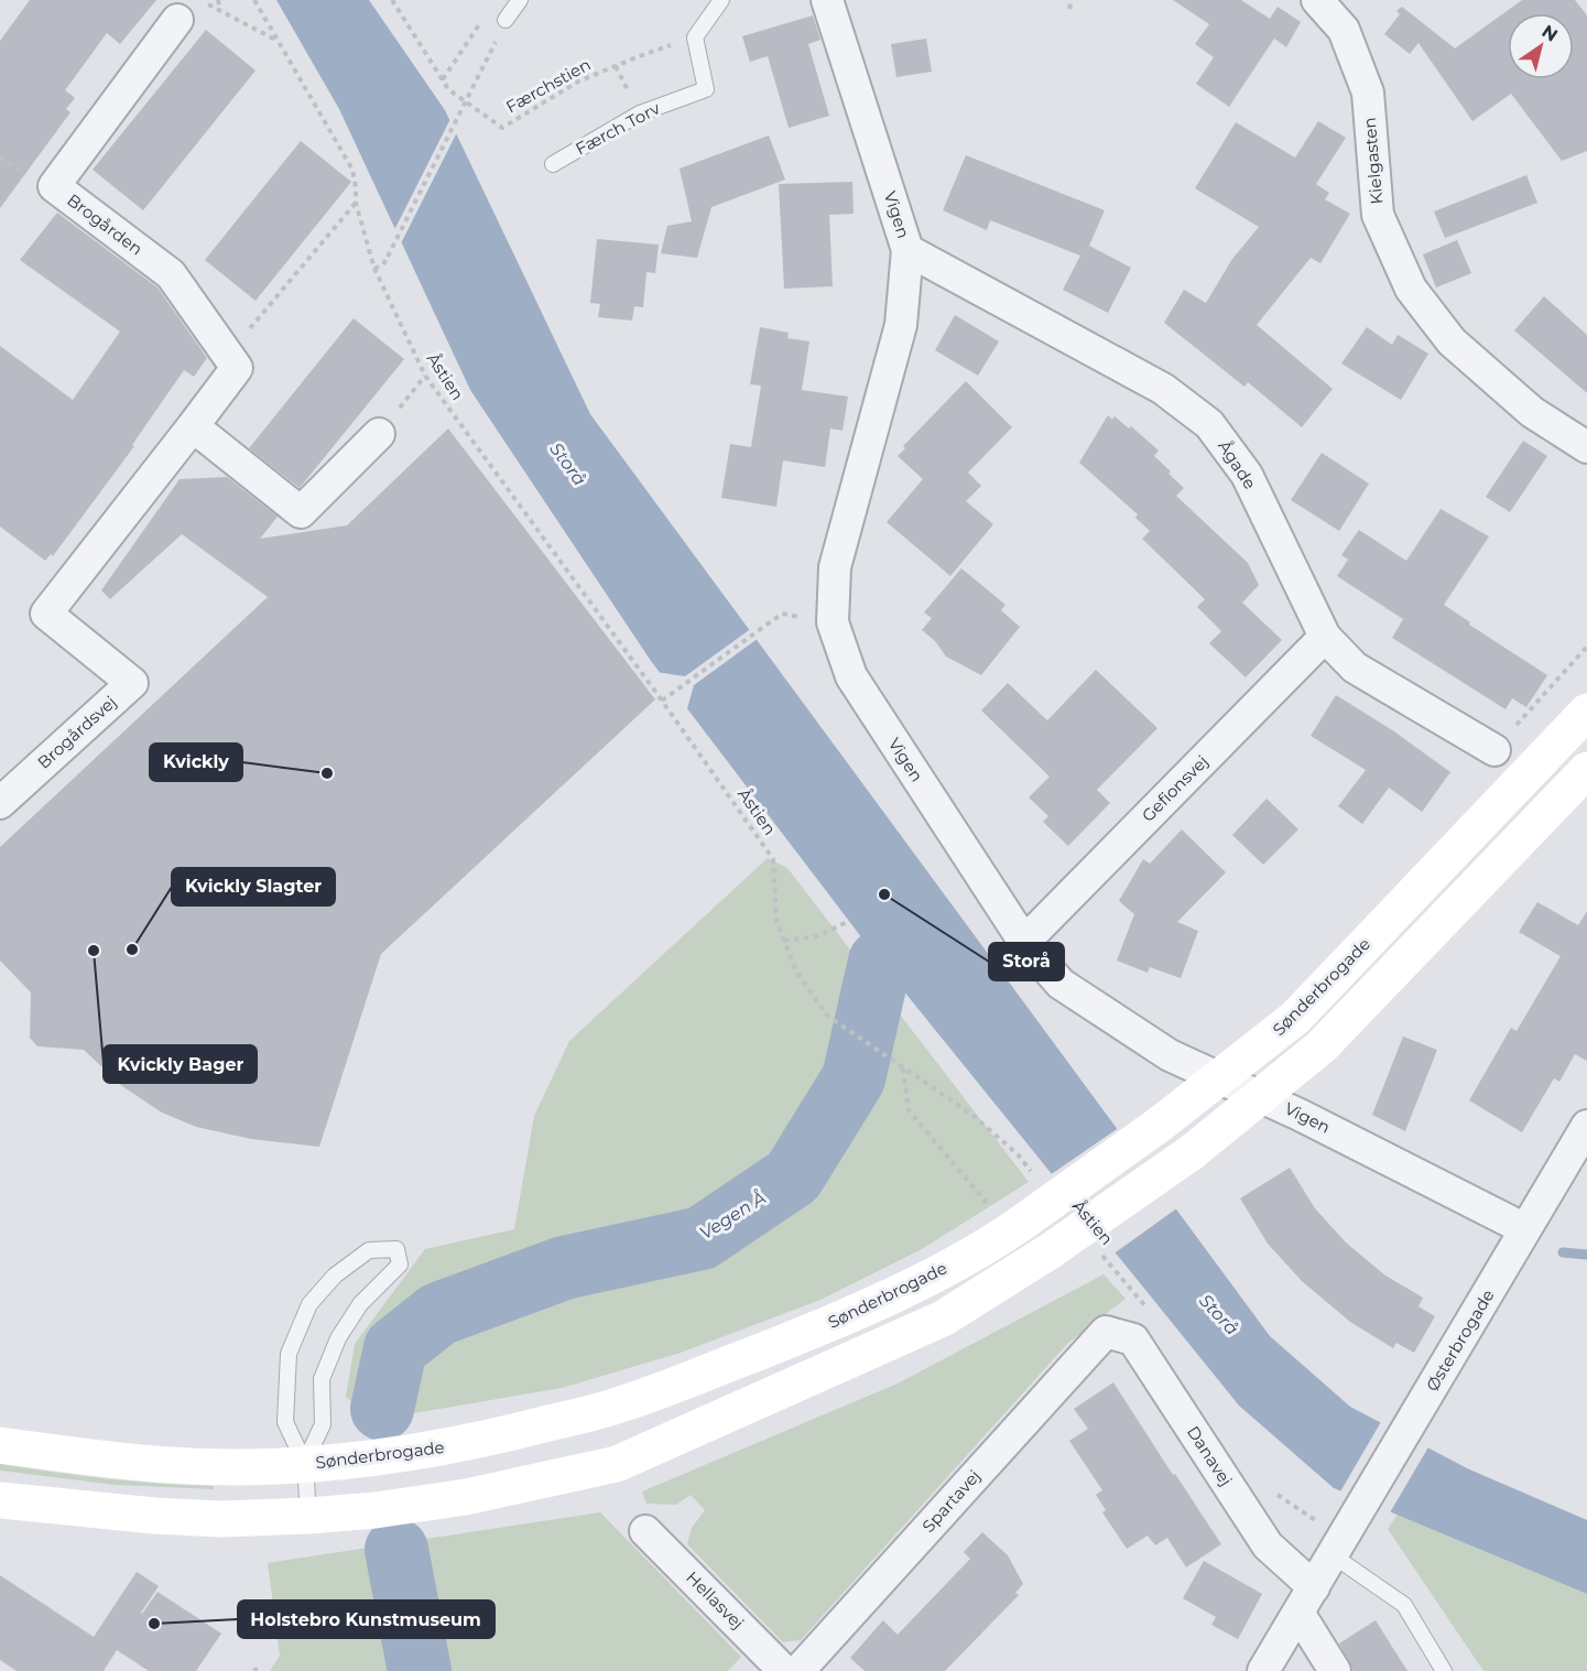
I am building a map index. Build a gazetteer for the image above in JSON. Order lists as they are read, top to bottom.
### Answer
{
  "streets": {
    "street": [
      "Kielgasten",
      "Vigen",
      "Brogården",
      "Ågade",
      "Brogårdsvej",
      "Gefionsvej",
      "Sønderbrogade",
      "Østerbrogade",
      "Danavej",
      "Spartavej",
      "Hellasvej"
    ],
    "lane": ["Færch Torv"],
    "path": ["Færchstien", "Åstien"]
  },
  "crossings": [
    ["Færchstien", "Færch Torv"],
    ["Vigen", "Ågade"],
    ["Vigen", "Gefionsvej"],
    ["Vigen", "Sønderbrogade"],
    ["Vigen", "Østerbrogade"],
    ["Ågade", "Gefionsvej"],
    ["Østerbrogade", "Danavej"],
    ["Danavej", "Spartavej"]
  ],
  "water": ["Storå", "Vegen Å"],
  "places": [
    "Kvickly",
    "Storå",
    "Kvickly Slagter",
    "Kvickly Bager",
    "Holstebro Kunstmuseum"
  ],
  "north": "top right"
}
